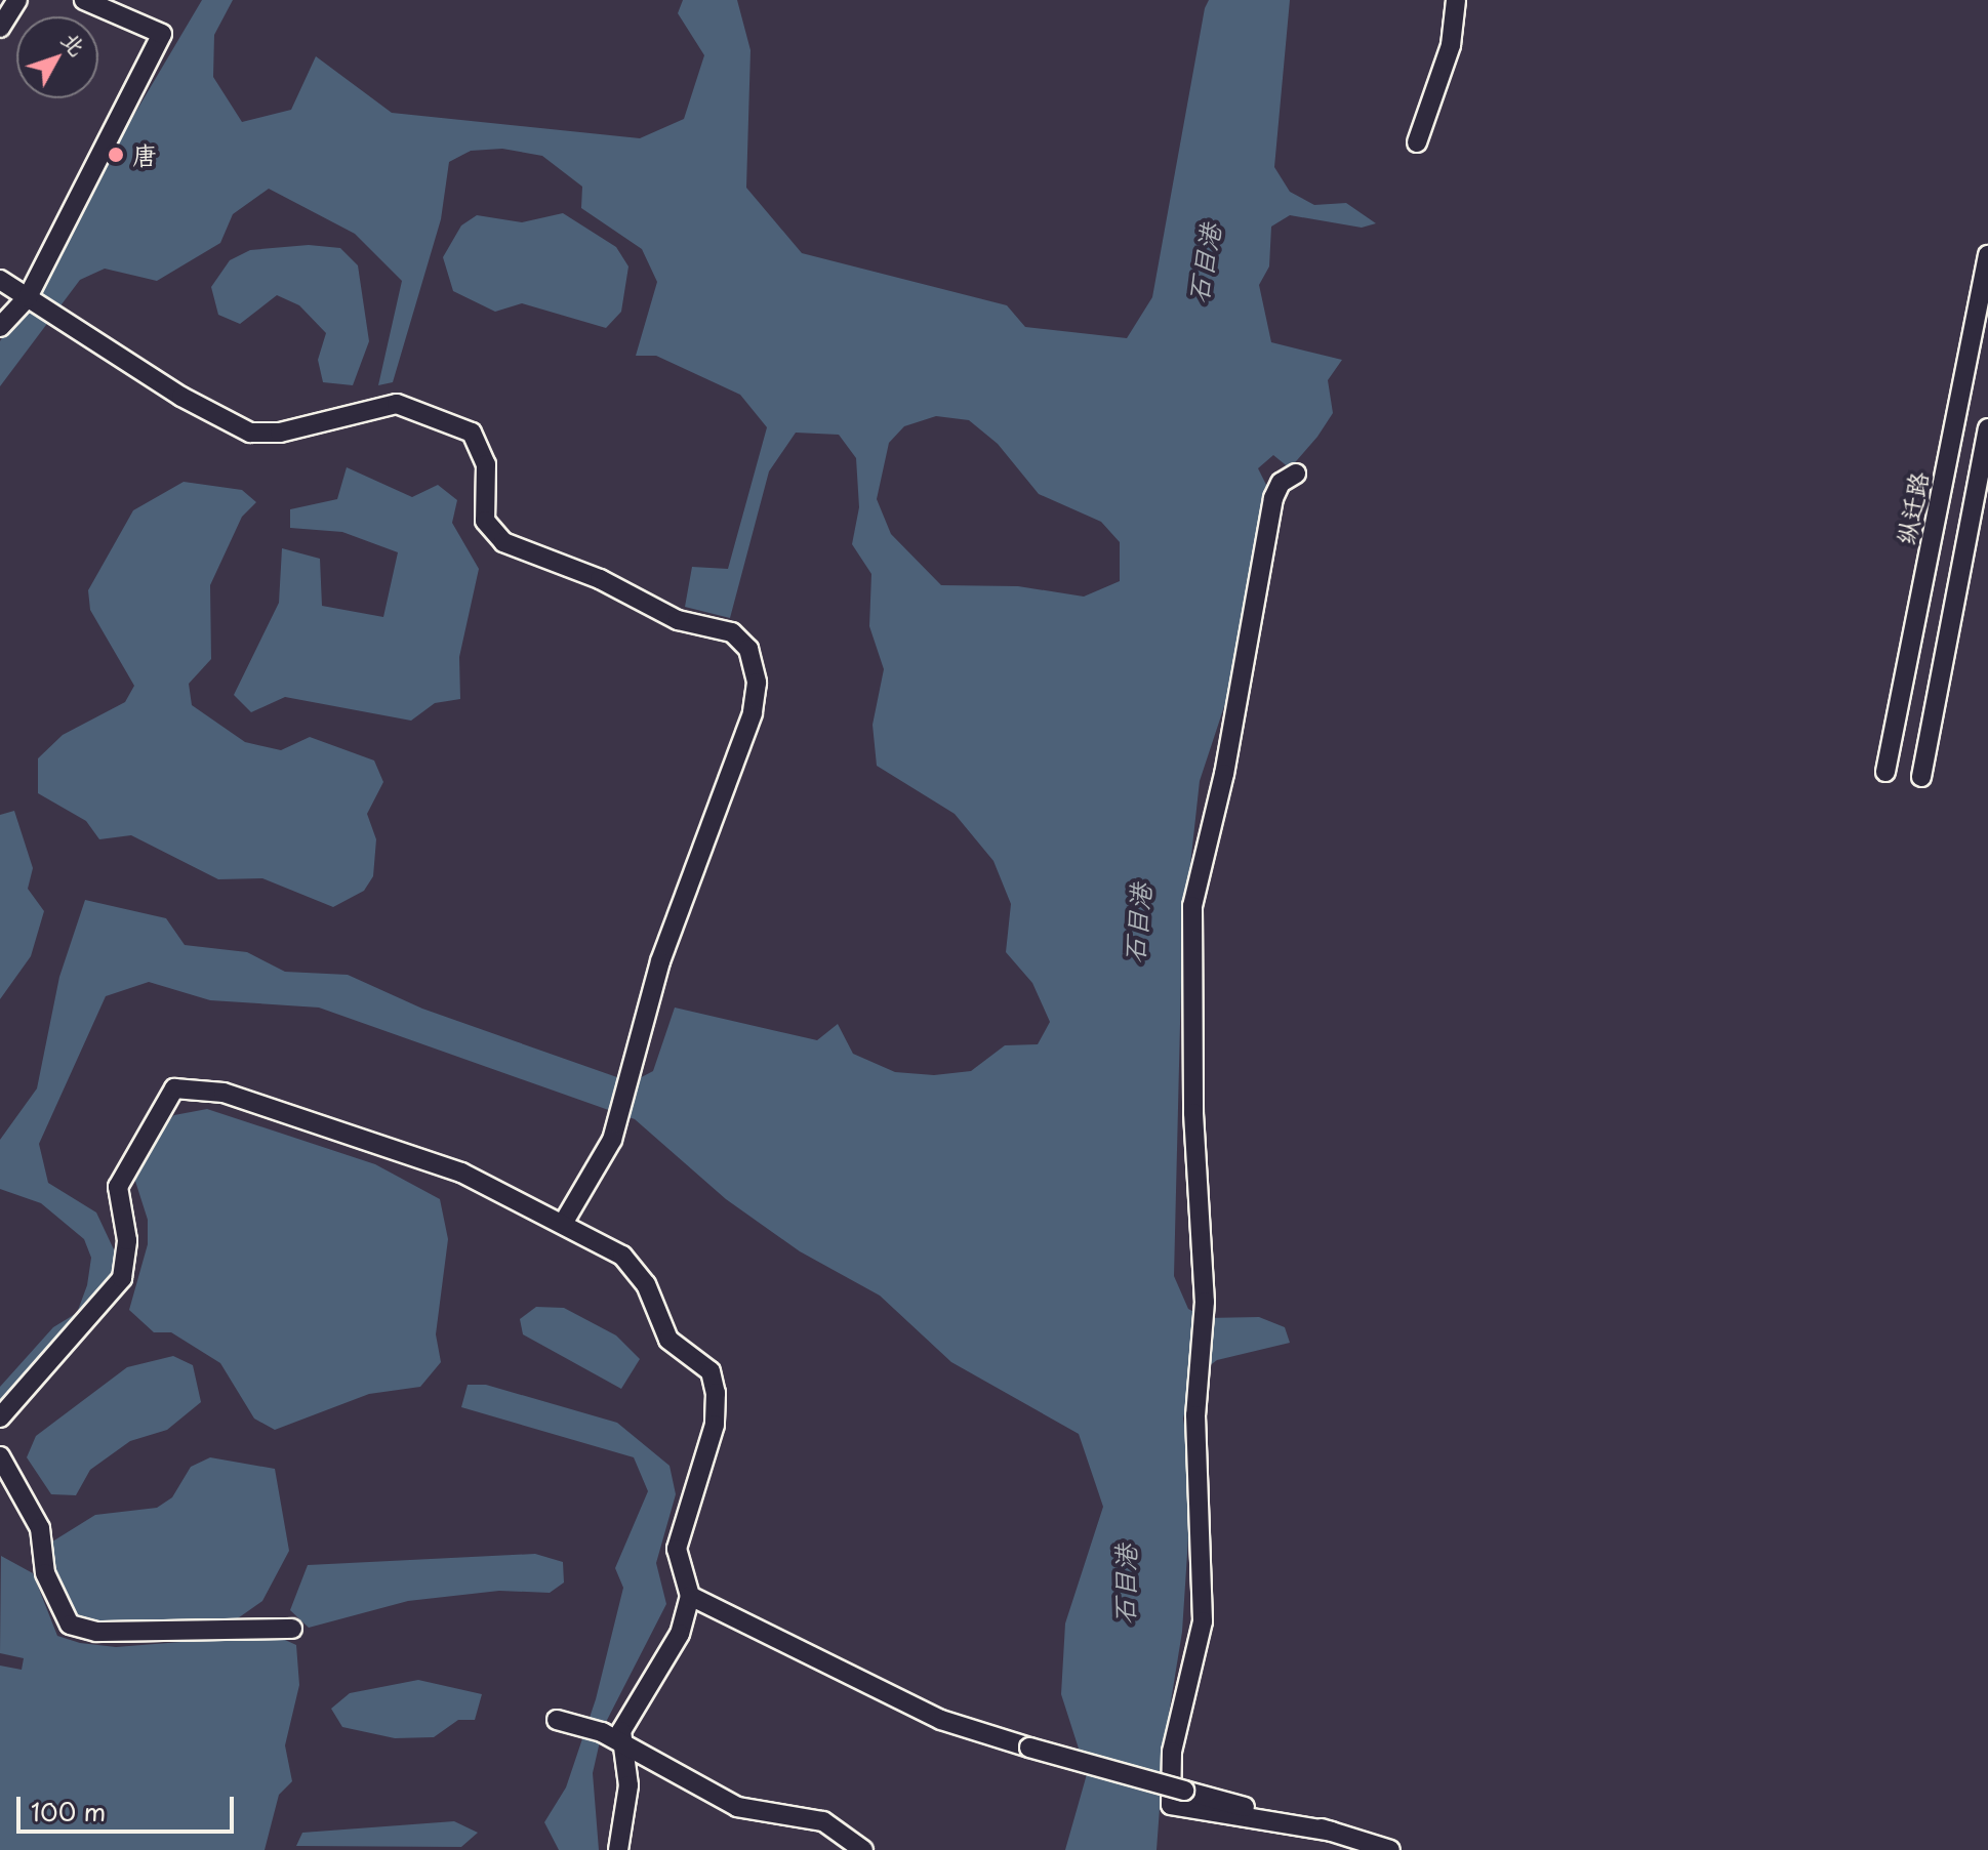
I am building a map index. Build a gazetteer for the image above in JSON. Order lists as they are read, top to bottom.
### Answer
{
  "streets": {
    "street": ["纵迁路"]
  },
  "water": ["石目港"],
  "places": ["唐"],
  "scale_bar": "100 m",
  "north": "top right"
}
